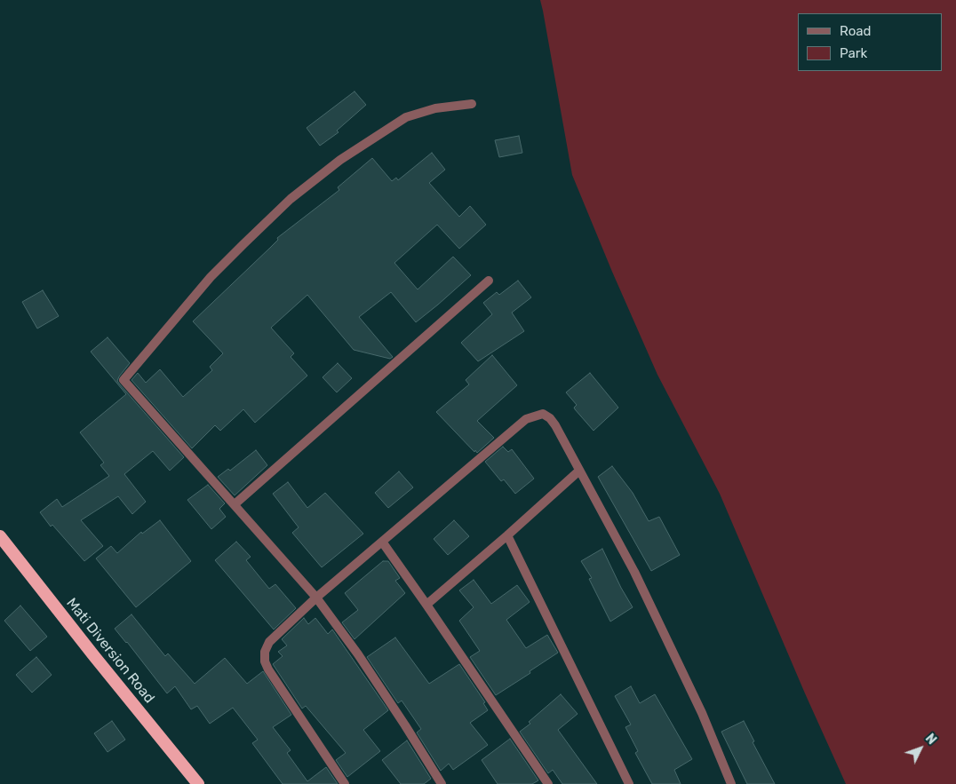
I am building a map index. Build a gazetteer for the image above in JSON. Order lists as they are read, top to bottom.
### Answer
{
  "streets": {
    "highway": ["Mati Diversion Road"]
  },
  "legend": ["Road", "Park"],
  "north": "top right"
}
